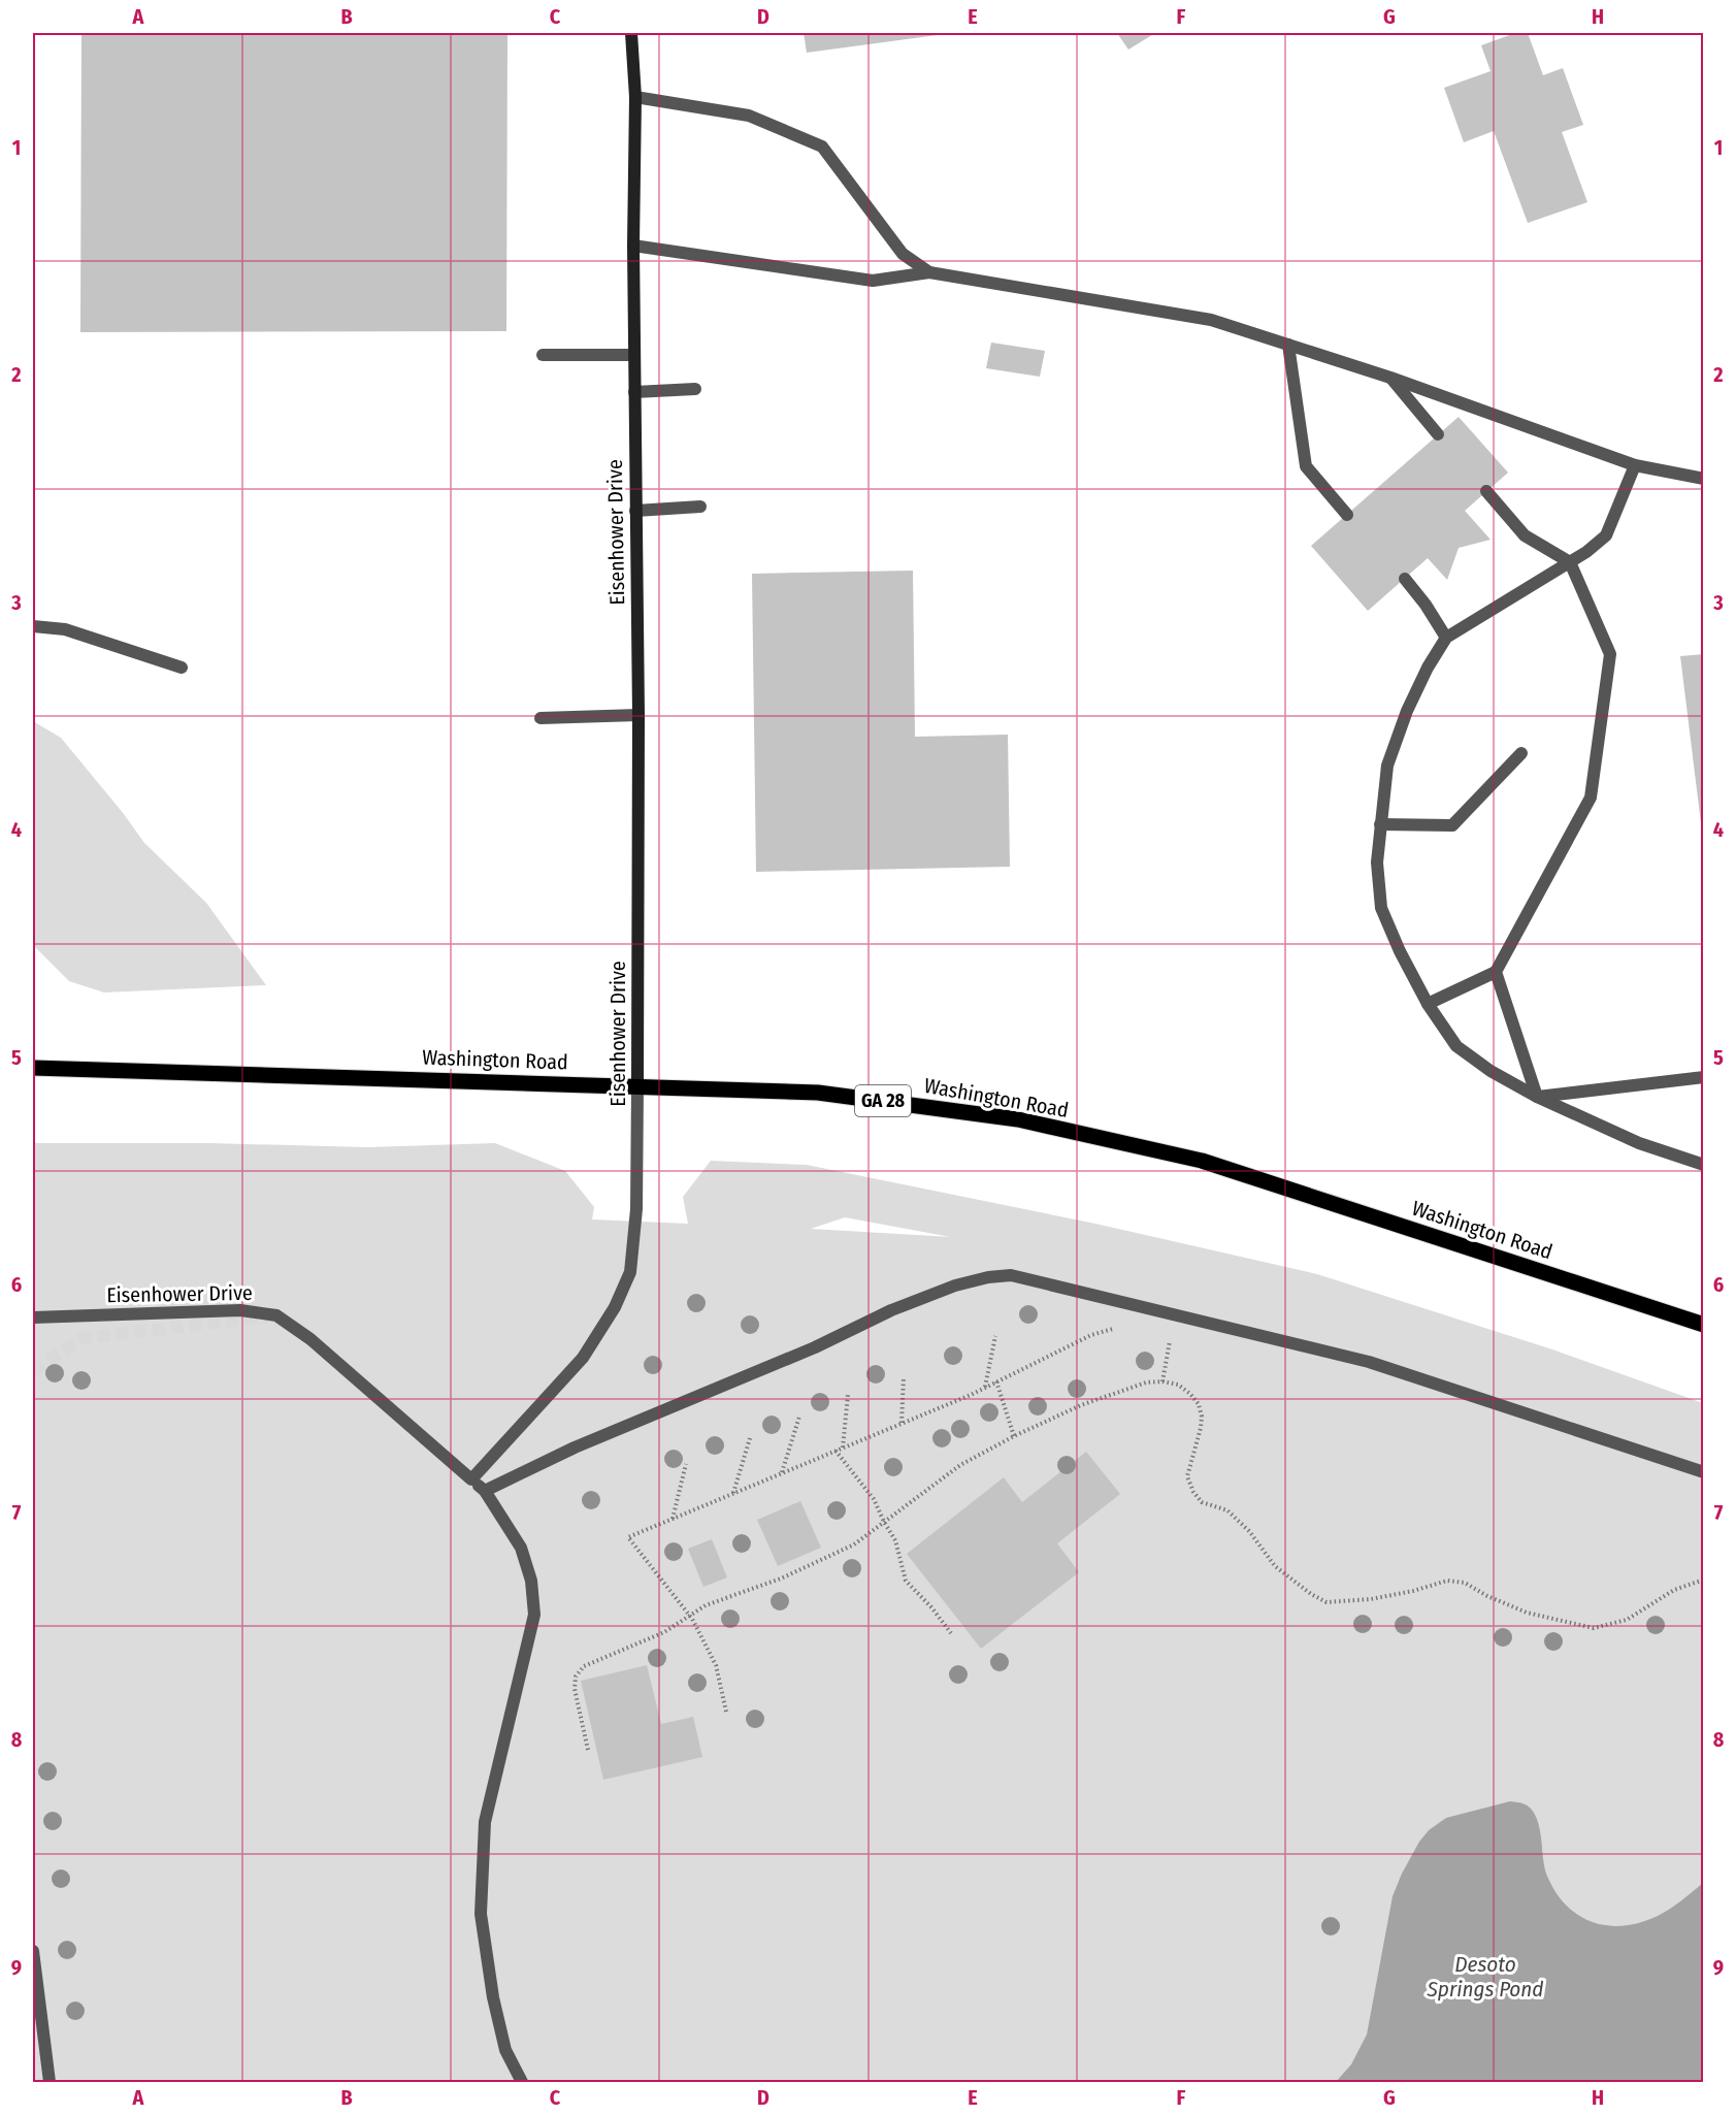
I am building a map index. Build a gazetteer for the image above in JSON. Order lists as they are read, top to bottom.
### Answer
{
  "streets": {
    "main road": ["Washington Road", "GA 28"],
    "street": ["Eisenhower Drive"]
  },
  "crossings": [
    ["Eisenhower Drive", "Washington Road"]
  ],
  "water": ["Desoto Springs Pond"],
  "grid": {
    "columns": [
      "A",
      "B",
      "C",
      "D",
      "E",
      "F",
      "G",
      "H"
    ],
    "rows": [
      "1",
      "2",
      "3",
      "4",
      "5",
      "6",
      "7",
      "8",
      "9"
    ]
  }
}
